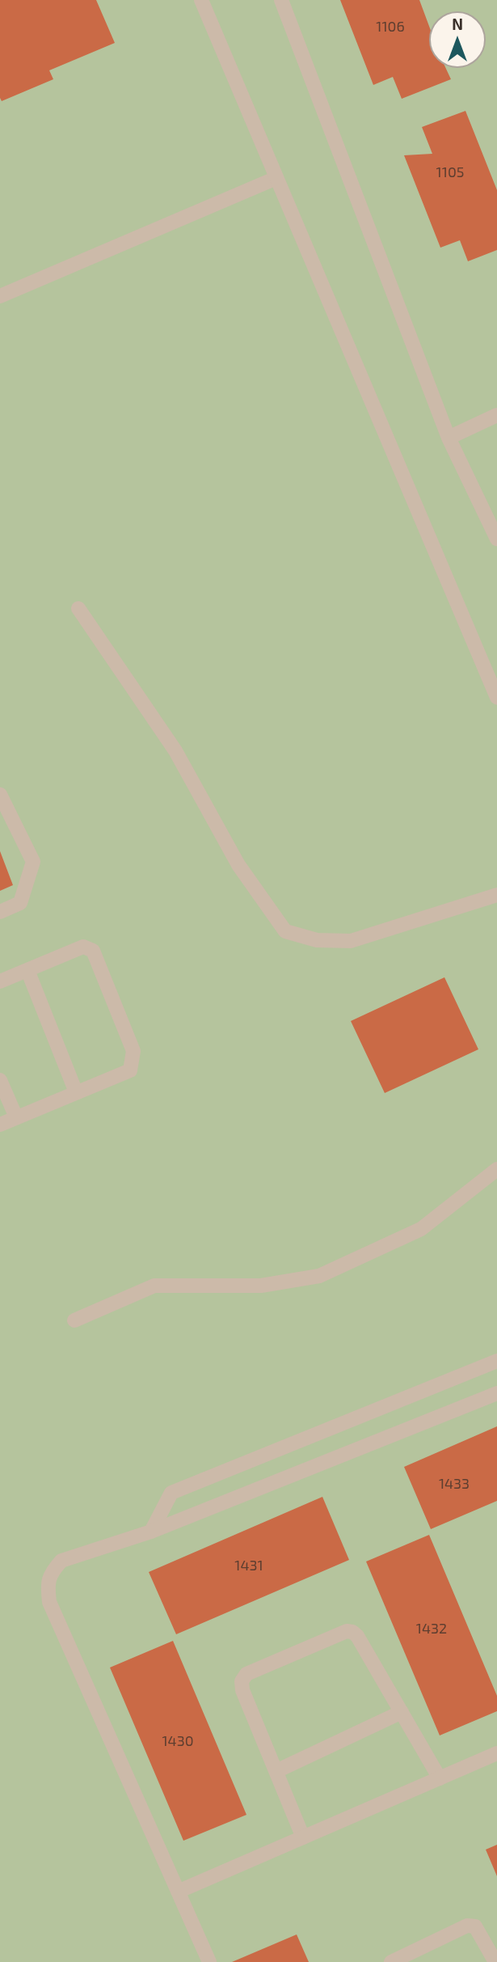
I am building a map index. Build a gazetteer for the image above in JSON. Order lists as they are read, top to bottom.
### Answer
{
  "house_numbers": [
    "1106",
    "1105",
    "1433",
    "1431",
    "1432",
    "1430"
  ],
  "north": "top"
}
